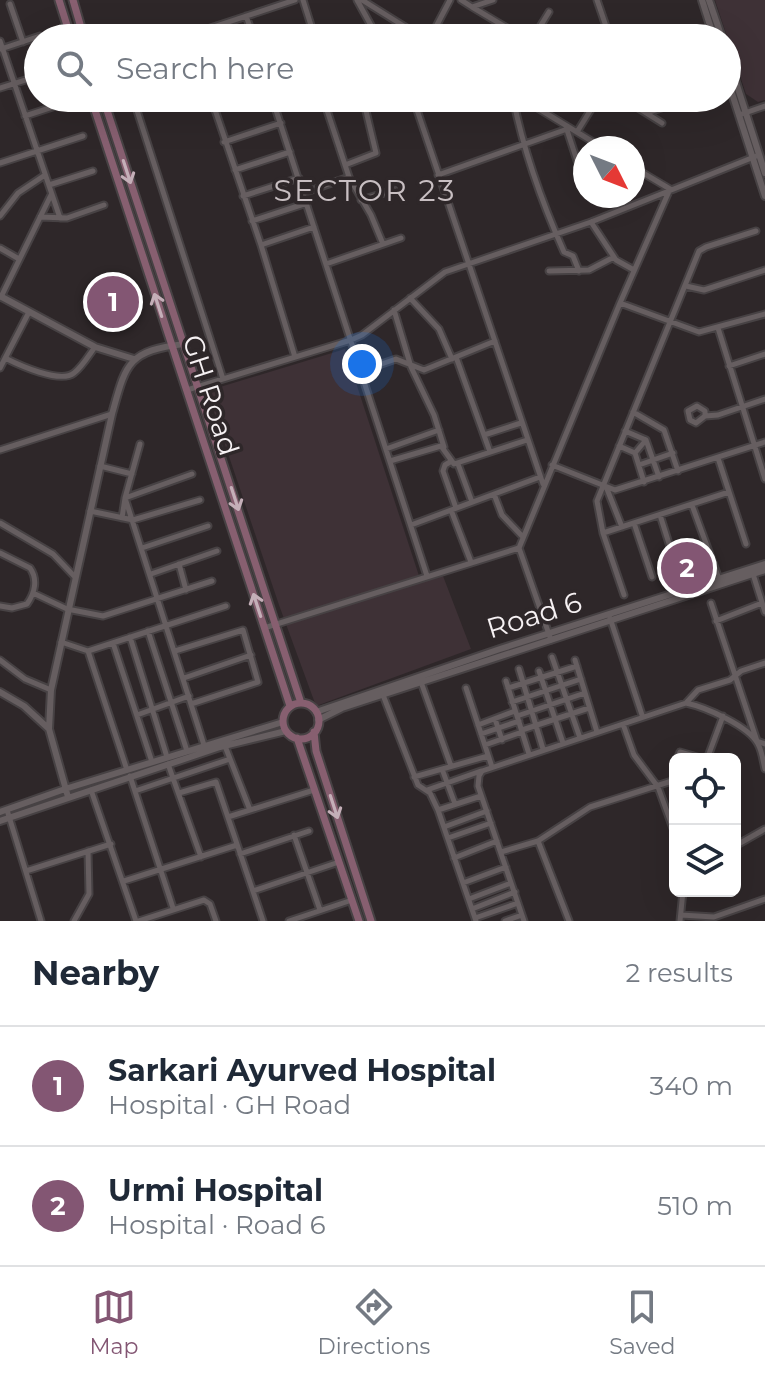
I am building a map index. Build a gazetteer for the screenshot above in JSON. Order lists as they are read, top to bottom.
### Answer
{
  "streets": {
    "main road": ["GH Road"],
    "street": ["Road 6"]
  },
  "crossings": [
    ["GH Road", "Road 6"]
  ],
  "districts": ["SECTOR 23"],
  "north": "bottom right",
  "page": {
    "search": "Search here",
    "pins": ["1", "2"],
    "heading": ["Nearby", "2 results"],
    "list": [
      {
        "mark": "1",
        "name": "Sarkari Ayurved Hospital",
        "note": "Hospital · GH Road",
        "value": "340 m"
      },
      {
        "mark": "2",
        "name": "Urmi Hospital",
        "note": "Hospital · Road 6",
        "value": "510 m"
      }
    ],
    "nav": ["Map", "Directions", "Saved"]
  }
}
